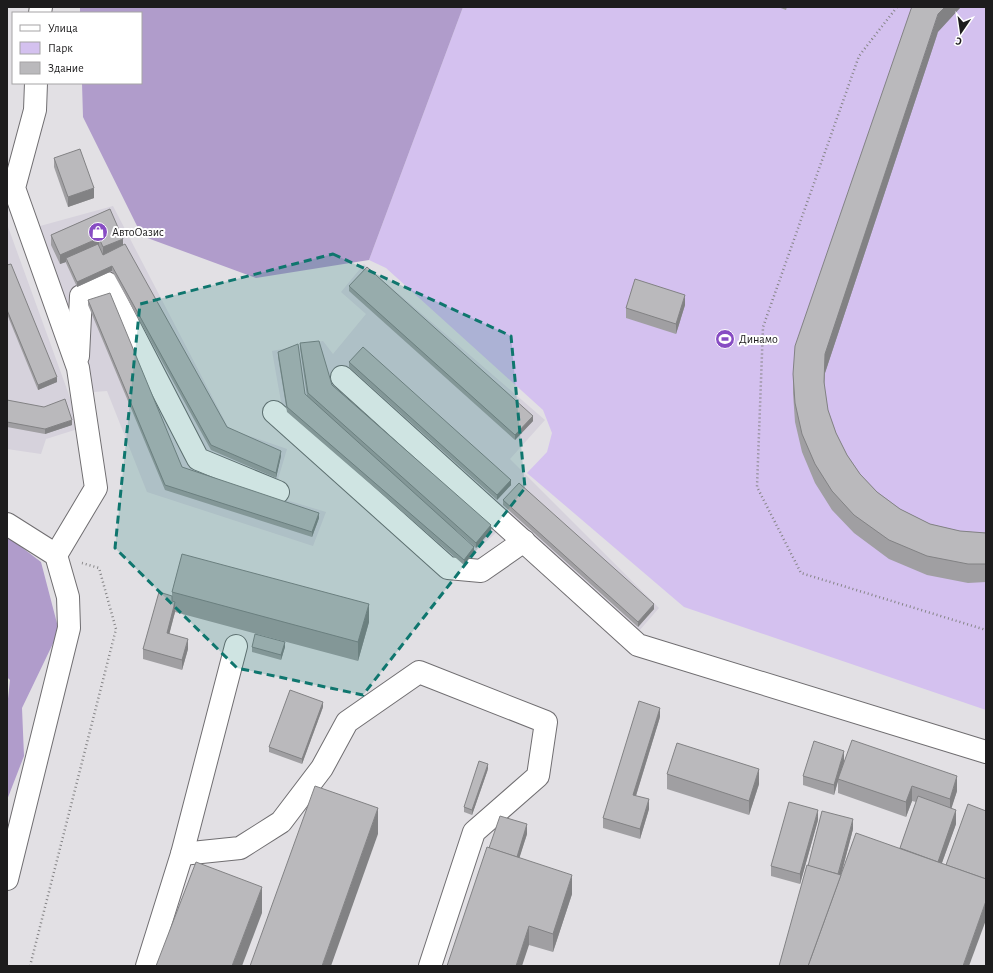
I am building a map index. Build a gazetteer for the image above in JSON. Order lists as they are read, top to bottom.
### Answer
{
  "places": {
    "shop": ["АвтоОазис"],
    "sports": ["Динамо"]
  },
  "legend": ["Улица", "Парк", "Здание"],
  "north": "bottom"
}
